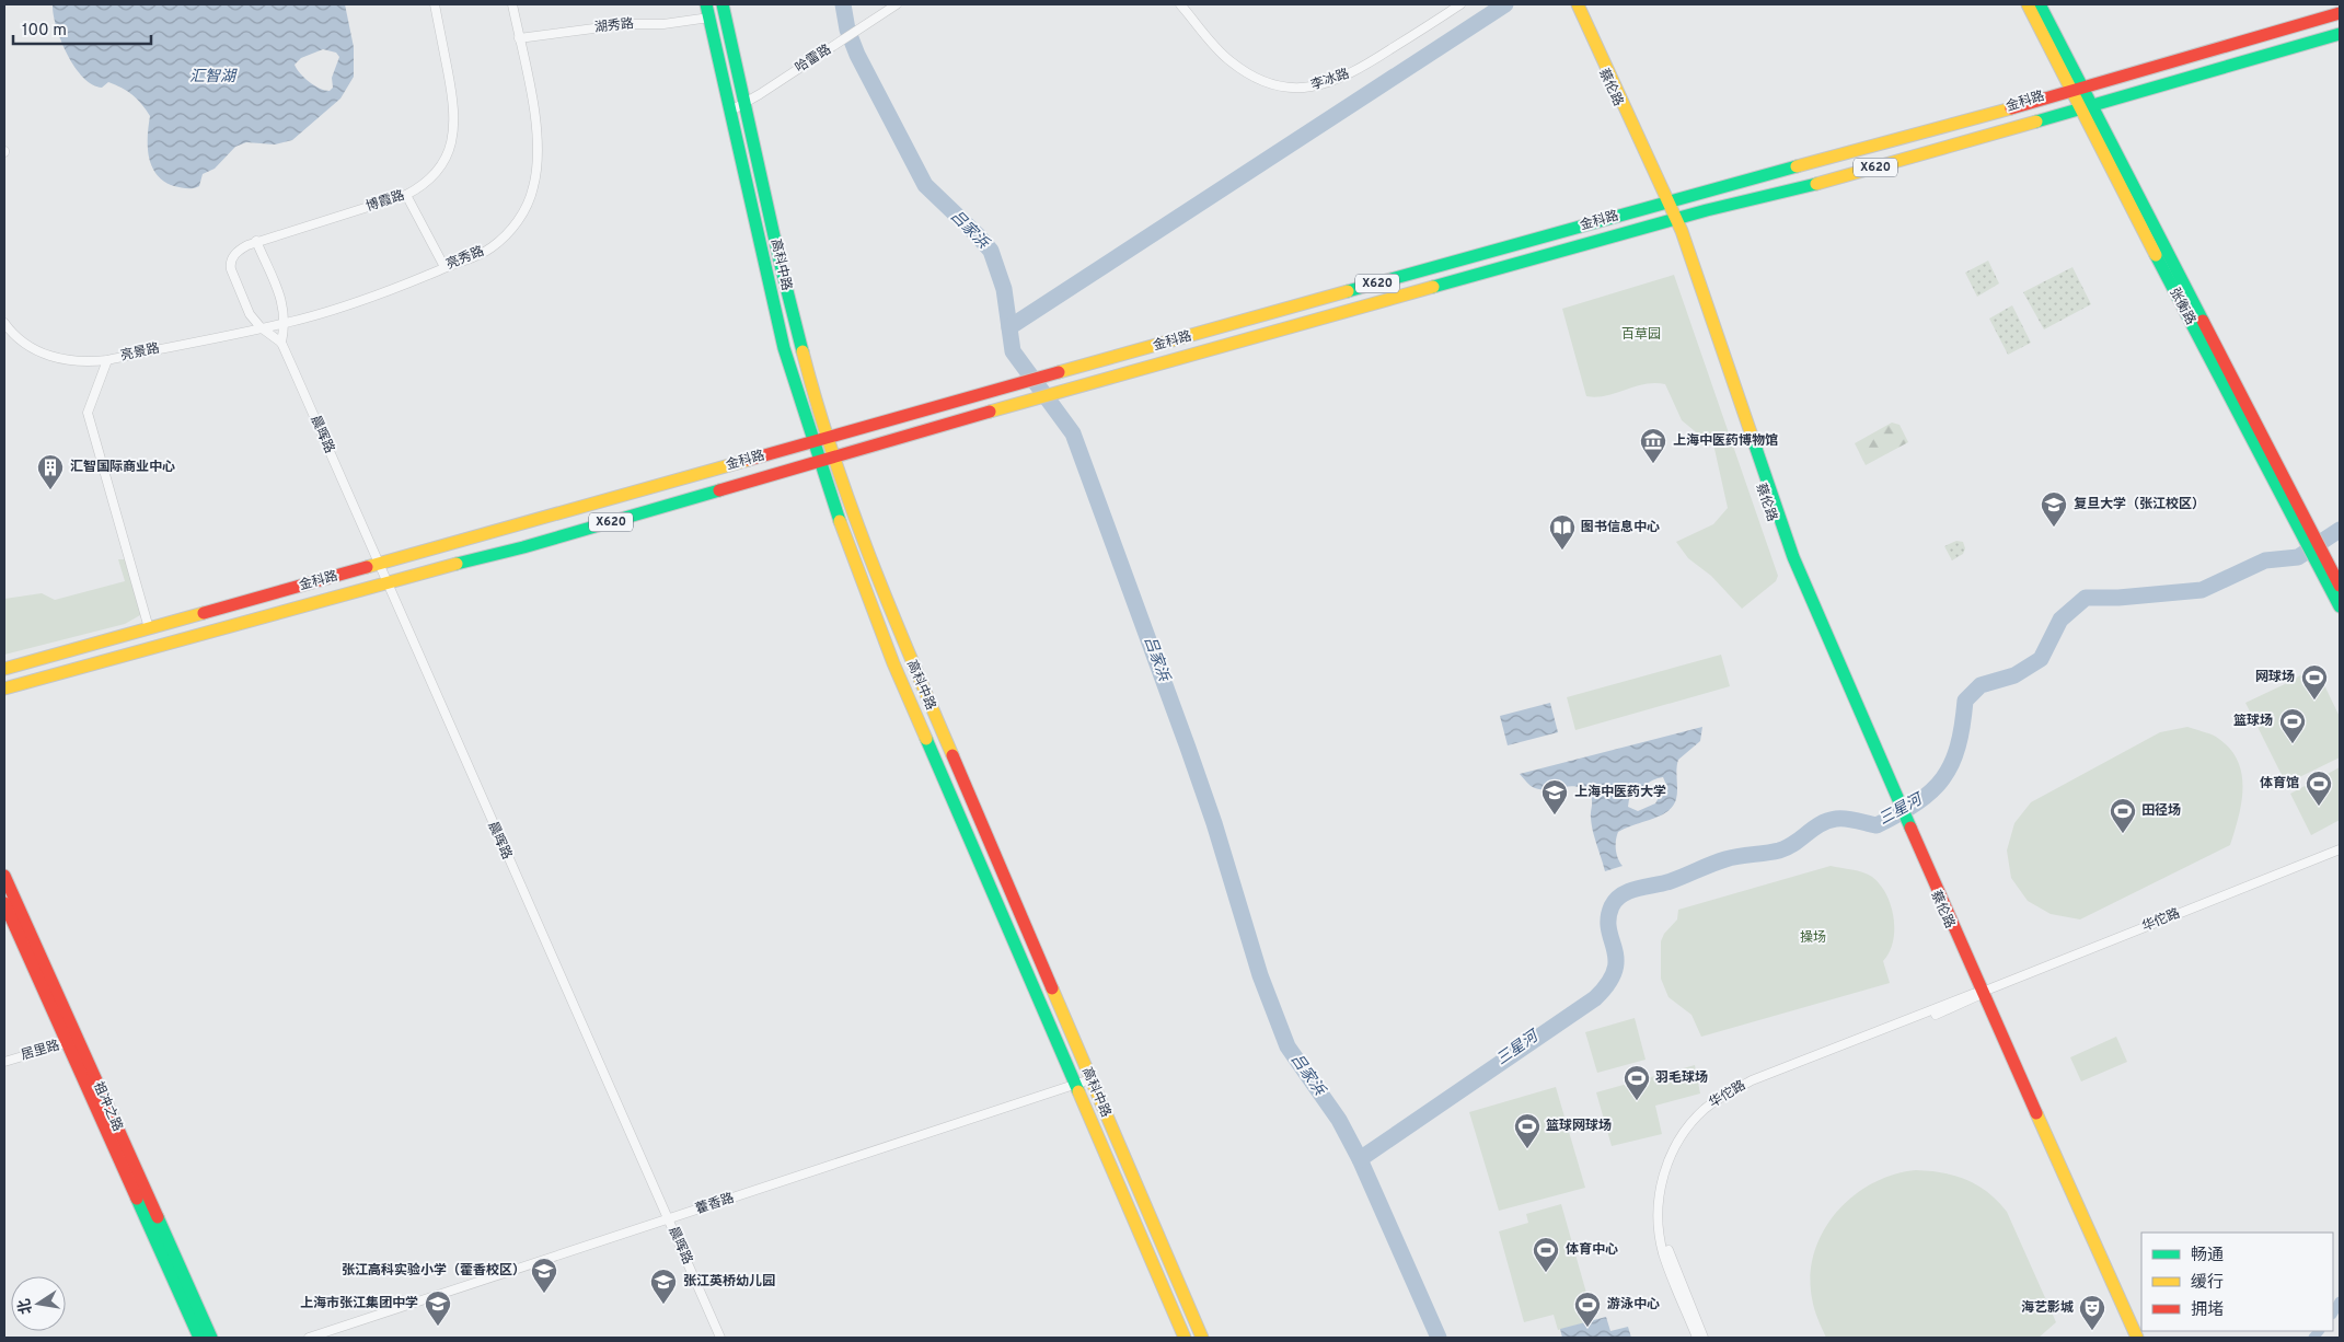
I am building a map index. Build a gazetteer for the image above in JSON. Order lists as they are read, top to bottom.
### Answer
{
  "streets": {
    "main road": [
      "蔡伦路",
      "金科路",
      "X620",
      "高科中路",
      "张衡路",
      "祖冲之路"
    ],
    "street": [
      "湖秀路",
      "哈雷路",
      "李冰路",
      "博霞路",
      "亮秀路",
      "亮景路",
      "晨晖路",
      "华佗路",
      "居里路",
      "藿香路"
    ]
  },
  "crossings": [
    ["湖秀路", "亮秀路"],
    ["湖秀路", "高科中路"],
    ["哈雷路", "高科中路"],
    ["蔡伦路", "金科路"],
    ["蔡伦路", "华佗路"],
    ["金科路", "高科中路"],
    ["金科路", "张衡路"],
    ["金科路", "晨晖路"],
    ["博霞路", "晨晖路"],
    ["亮秀路", "亮景路"],
    ["高科中路", "藿香路"],
    ["亮景路", "晨晖路"],
    ["晨晖路", "藿香路"],
    ["居里路", "祖冲之路"]
  ],
  "water": ["汇智湖", "吕家浜", "三星河"],
  "parks": ["百草园", "操场"],
  "places": {
    "museum": ["上海中医药博物馆"],
    "building": ["汇智国际商业中心"],
    "school or university": [
      "复旦大学（张江校区）",
      "上海中医药大学",
      "张江高科实验小学（藿香校区）",
      "张江英桥幼儿园",
      "上海市张江集团中学"
    ],
    "library": ["图书信息中心"],
    "sports": [
      "网球场",
      "篮球场",
      "体育馆",
      "田径场",
      "羽毛球场",
      "篮球网球场",
      "体育中心",
      "游泳中心"
    ],
    "theatre": ["海艺影城"]
  },
  "legend": ["畅通", "缓行", "拥堵"],
  "scale_bar": "100 m",
  "north": "left"
}
